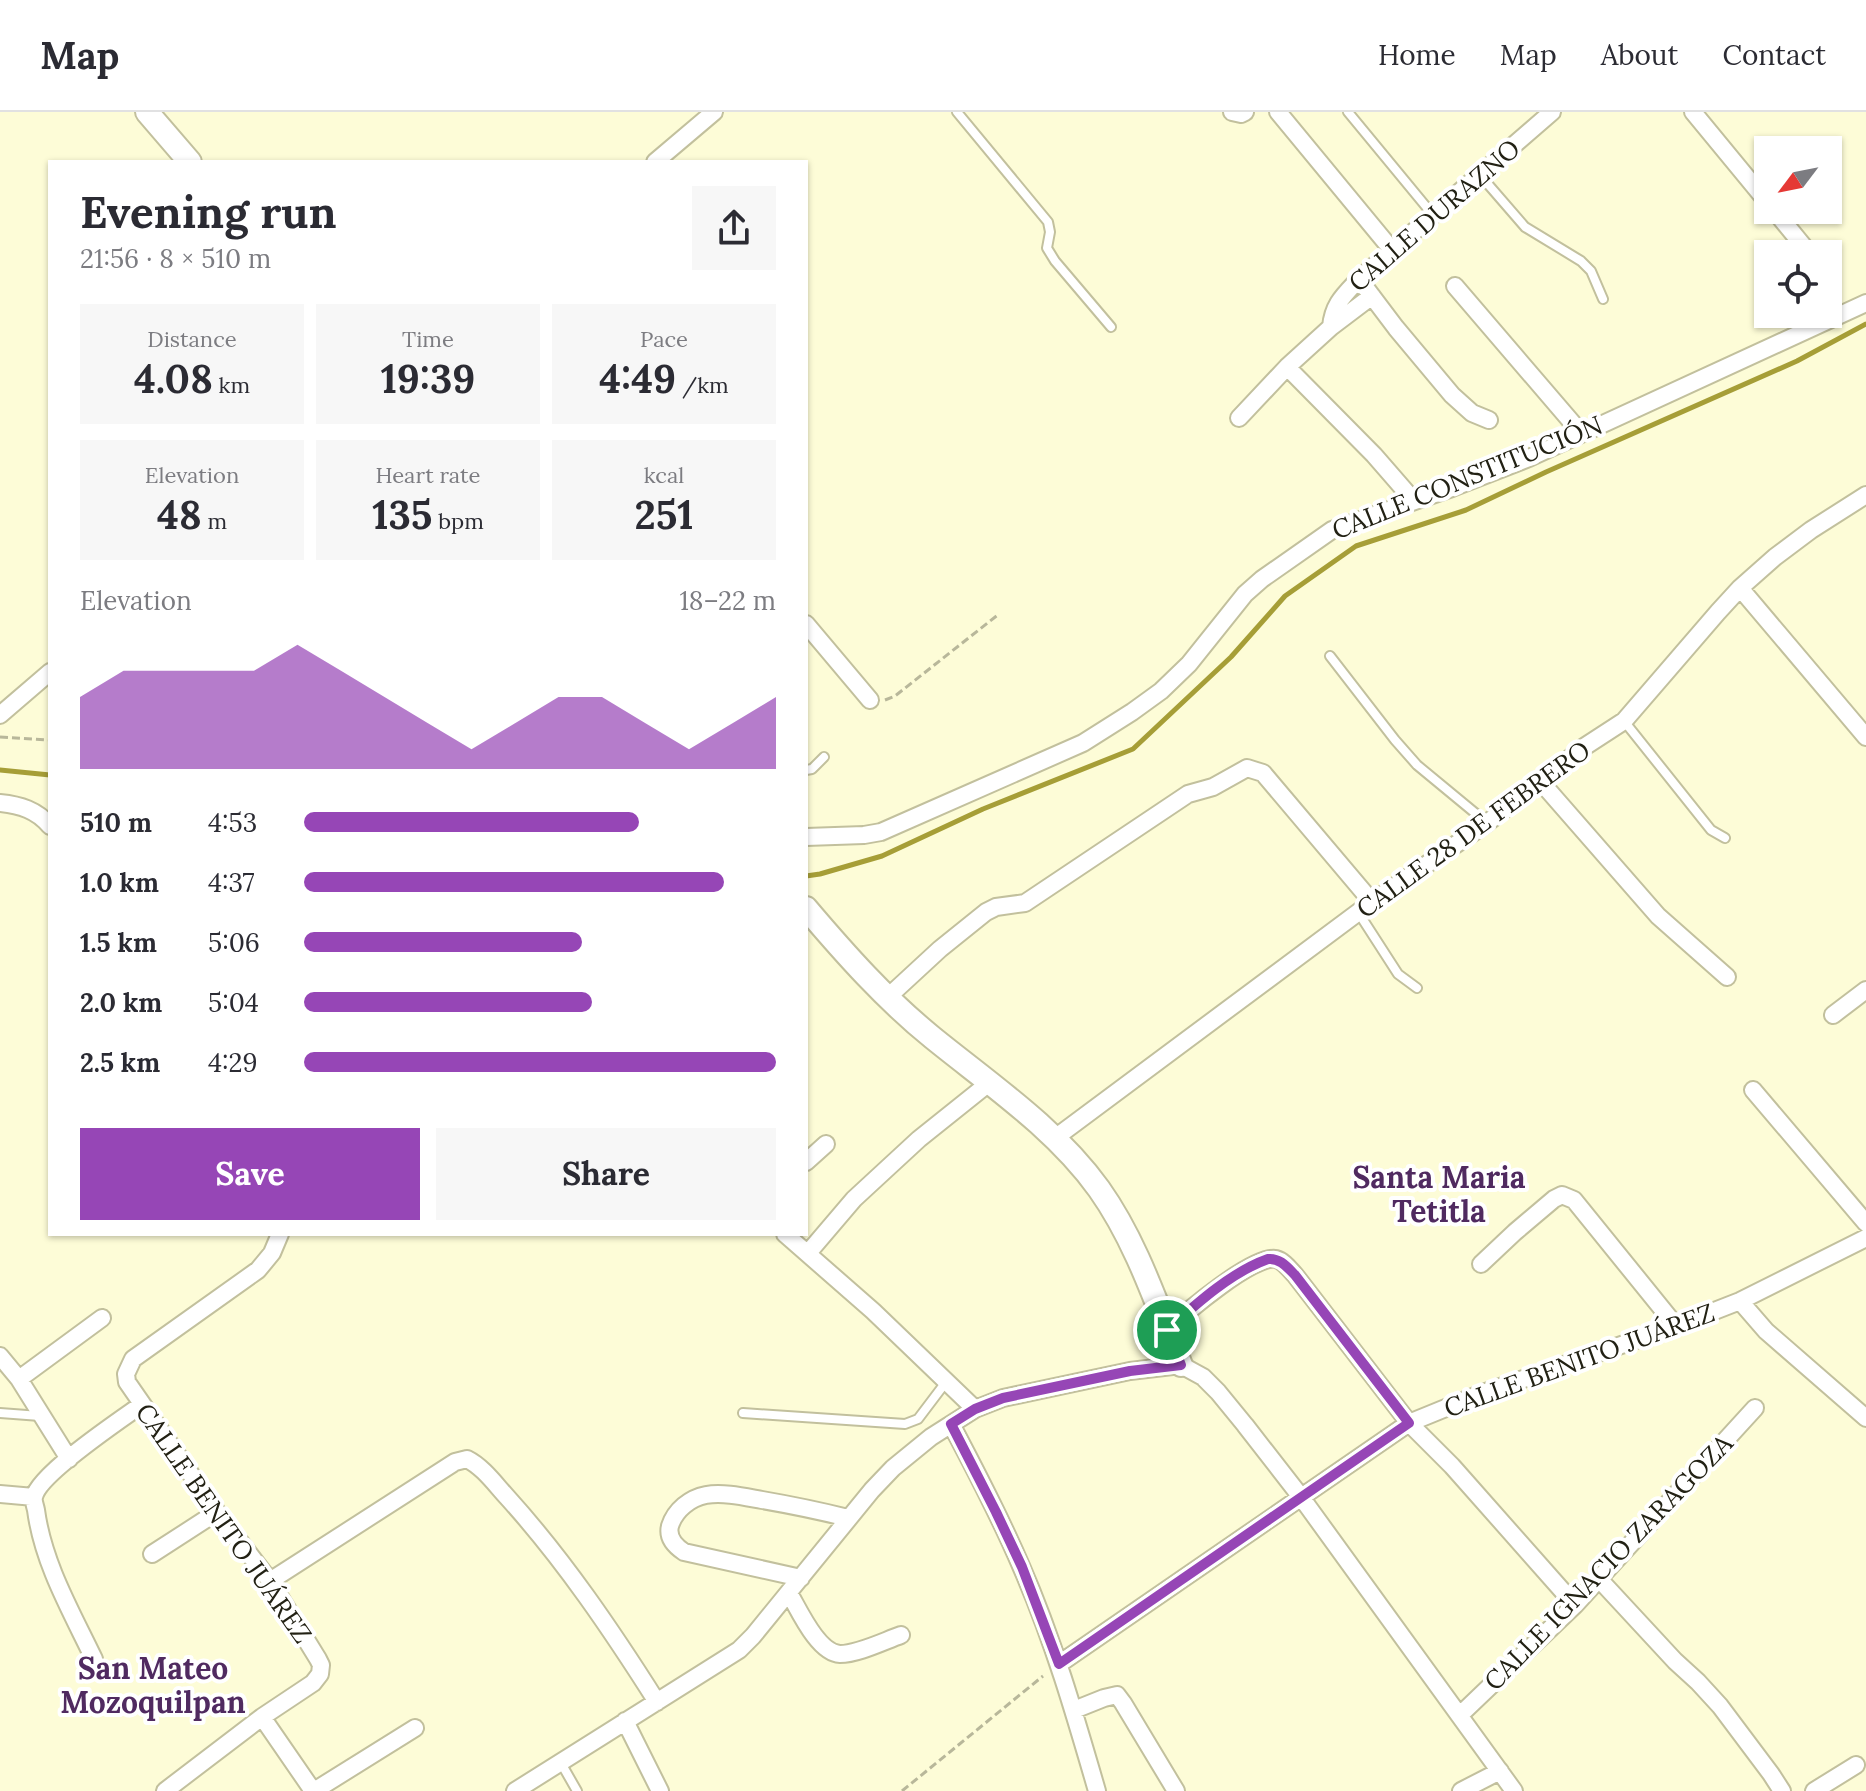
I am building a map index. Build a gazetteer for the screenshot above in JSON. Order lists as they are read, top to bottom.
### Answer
{
  "streets": {
    "street": [
      "CALLE DURAZNO",
      "CALLE CONSTITUCIÓN",
      "CALLE 28 DE FEBRERO",
      "CALLE BENITO JUÁREZ",
      "CALLE IGNACIO ZARAGOZA"
    ]
  },
  "districts": ["Santa Maria Tetitla", "San Mateo Mozoquilpan"],
  "north": "bottom left",
  "page": {
    "header": "Map",
    "nav": [
      "Home",
      "Map",
      "About",
      "Contact"
    ],
    "heading": ["Evening run", "21:56 · 8 × 510 m"],
    "stats": [
      ["Distance", "4.08 km"],
      ["Time", "19:39"],
      ["Pace", "4:49 /km"],
      ["Elevation", "48 m"],
      ["Heart rate", "135 bpm"],
      ["kcal", "251"]
    ],
    "chart": ["Elevation", "18–22 m"],
    "list": [
      {
        "name": "510 m",
        "note": "4:53"
      },
      {
        "name": "1.0 km",
        "note": "4:37"
      },
      {
        "name": "1.5 km",
        "note": "5:06"
      },
      {
        "name": "2.0 km",
        "note": "5:04"
      },
      {
        "name": "2.5 km",
        "note": "4:29"
      }
    ],
    "buttons": ["Save", "Share"]
  }
}
